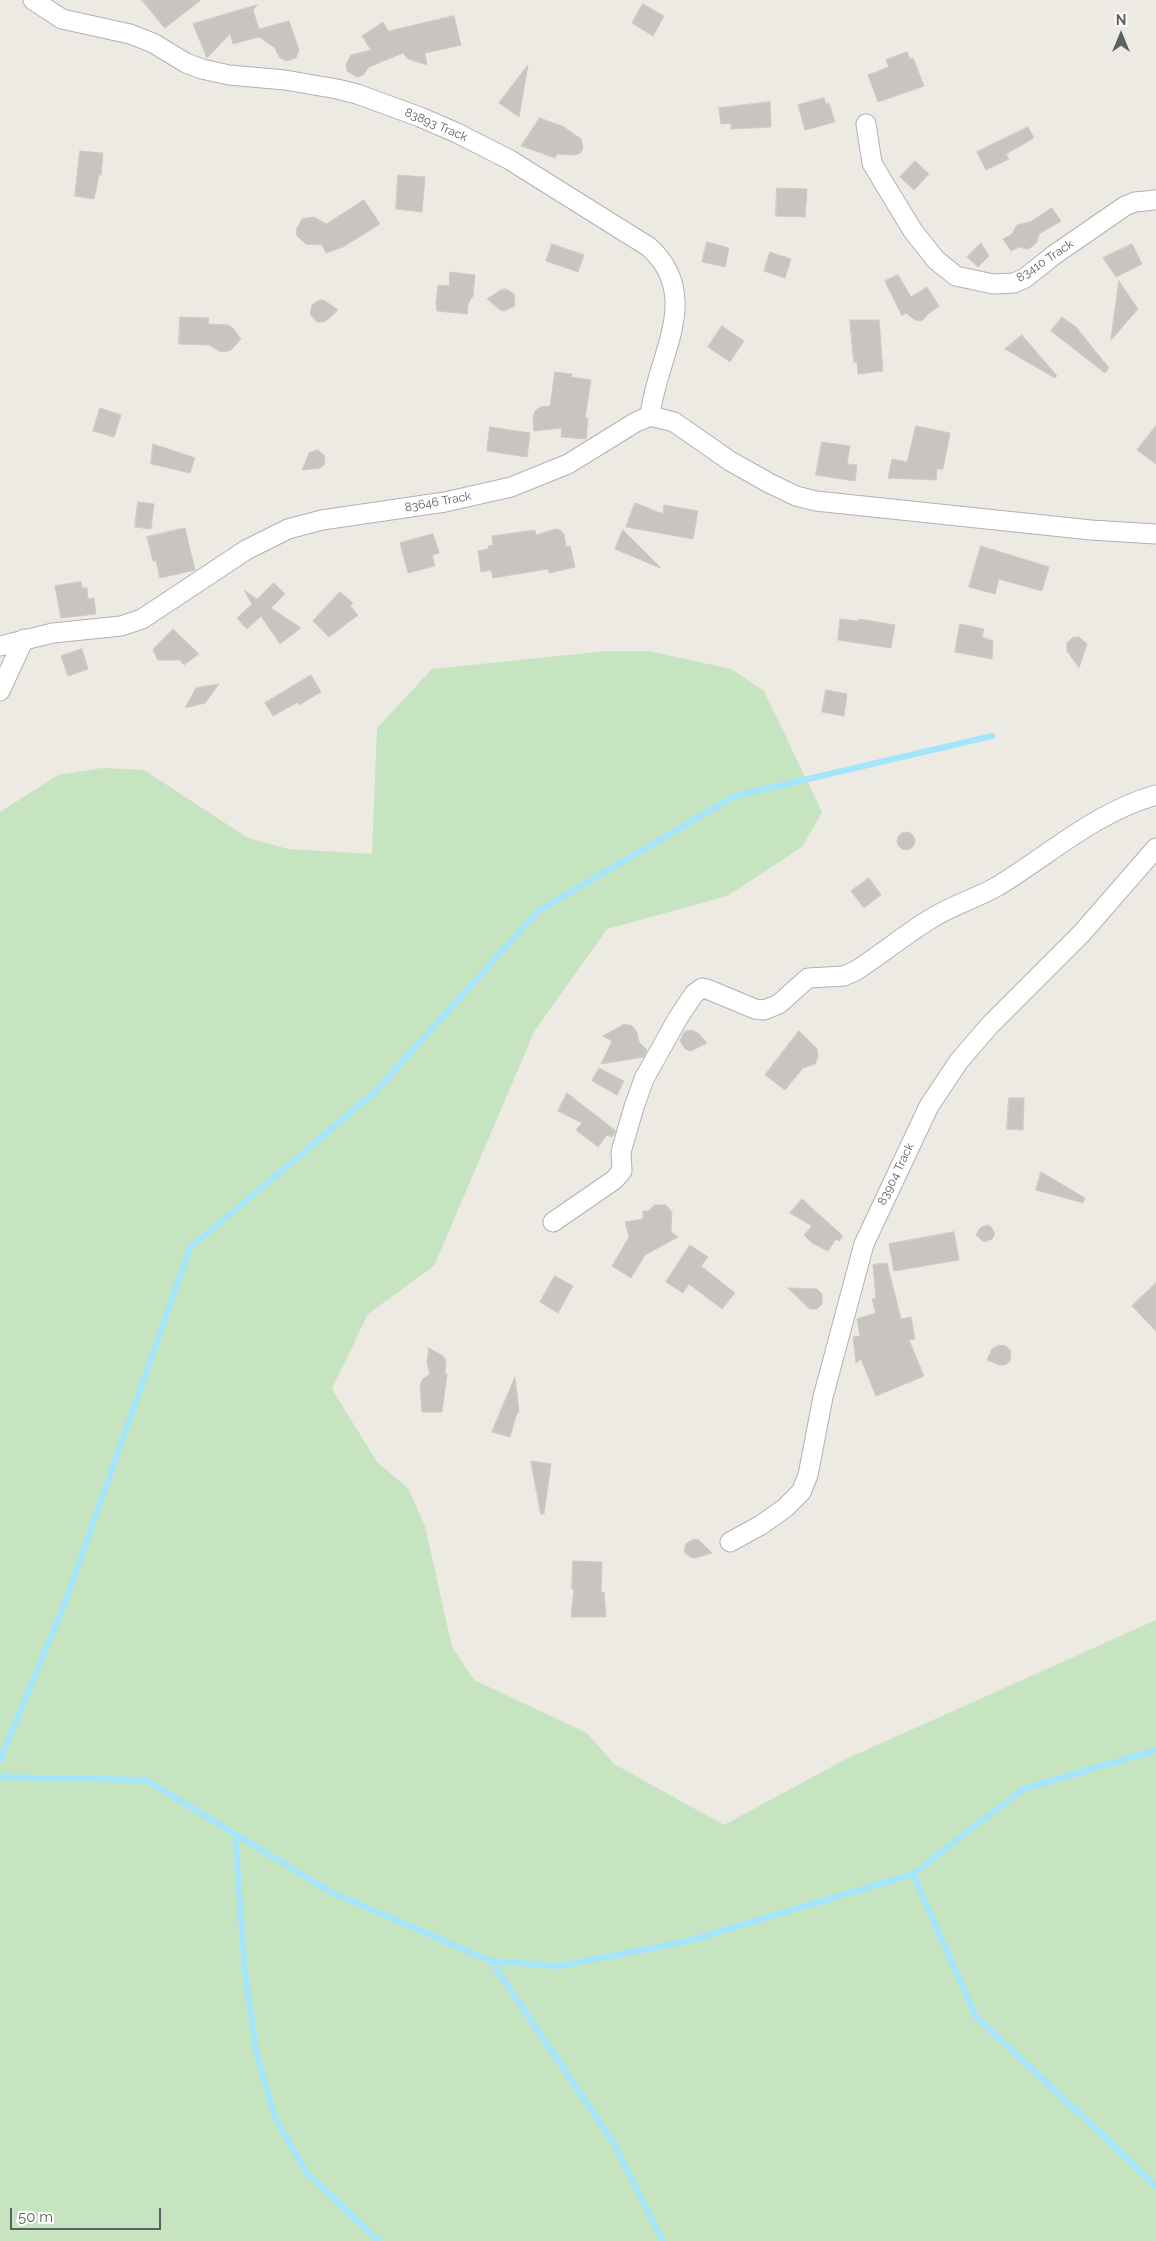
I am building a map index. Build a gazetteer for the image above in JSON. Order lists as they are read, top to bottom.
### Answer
{
  "streets": {
    "street": [
      "83893 Track",
      "83410 Track",
      "83646 Track",
      "83904 Track"
    ]
  },
  "crossings": [
    ["83893 Track", "83646 Track"]
  ],
  "scale_bar": "50 m",
  "north": "top"
}
